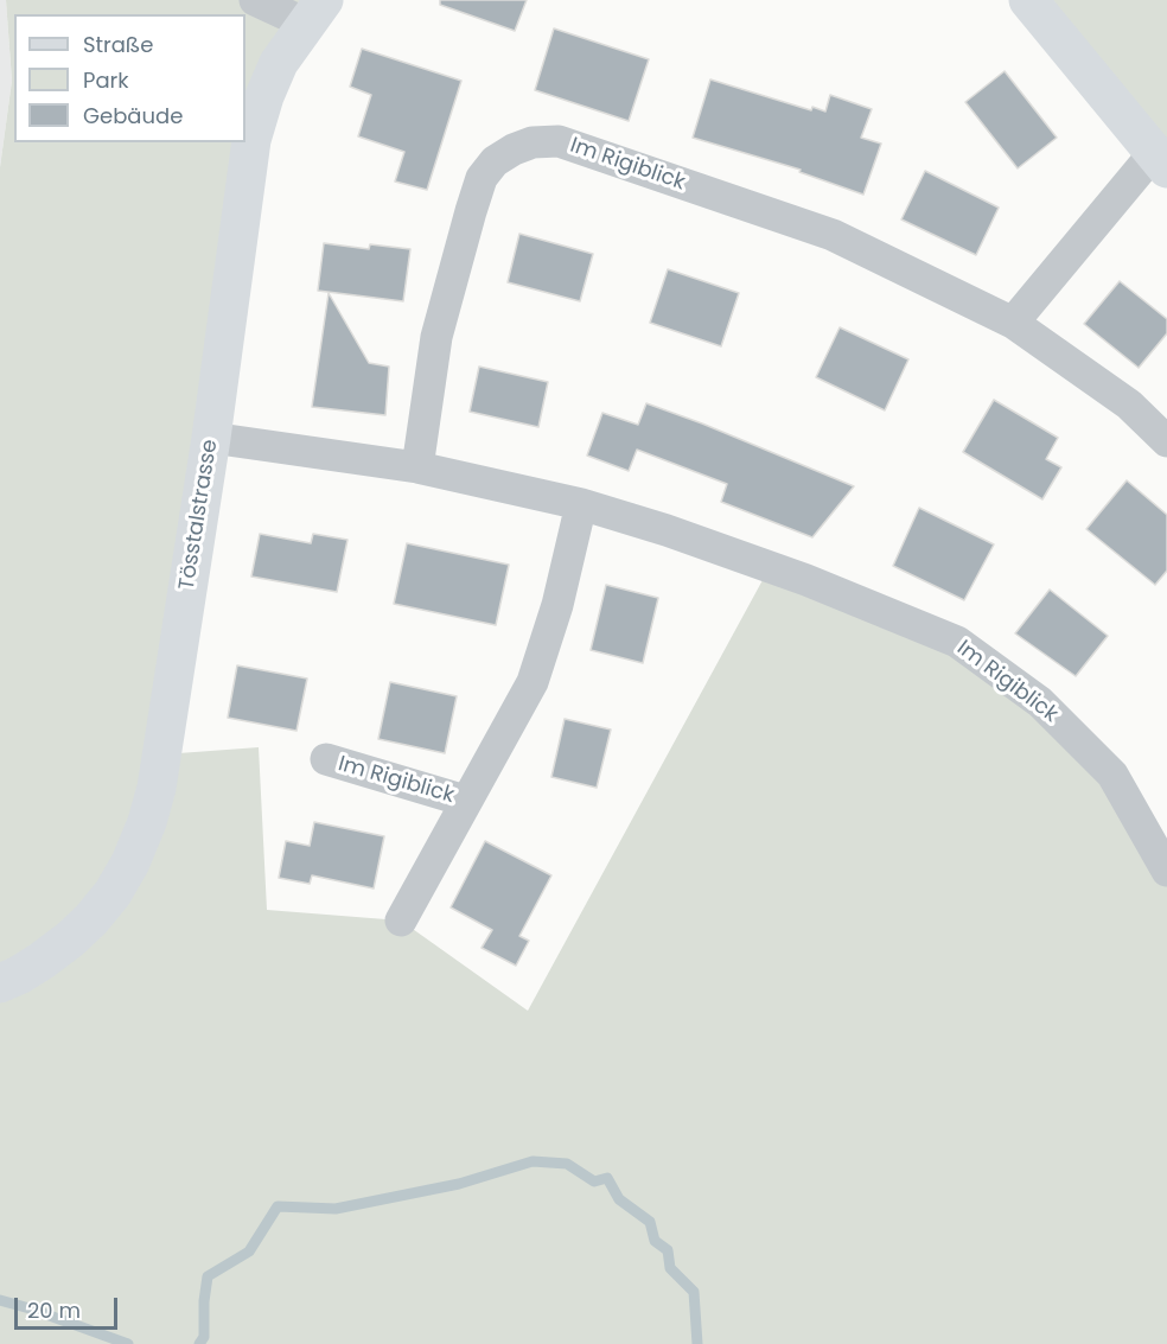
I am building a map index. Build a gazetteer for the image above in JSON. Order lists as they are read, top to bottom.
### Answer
{
  "streets": {
    "main road": ["Tösstalstrasse"],
    "street": ["Im Rigiblick"]
  },
  "crossings": [
    ["Im Rigiblick", "Tösstalstrasse"]
  ],
  "legend": ["Straße", "Park", "Gebäude"],
  "scale_bar": "20 m"
}
